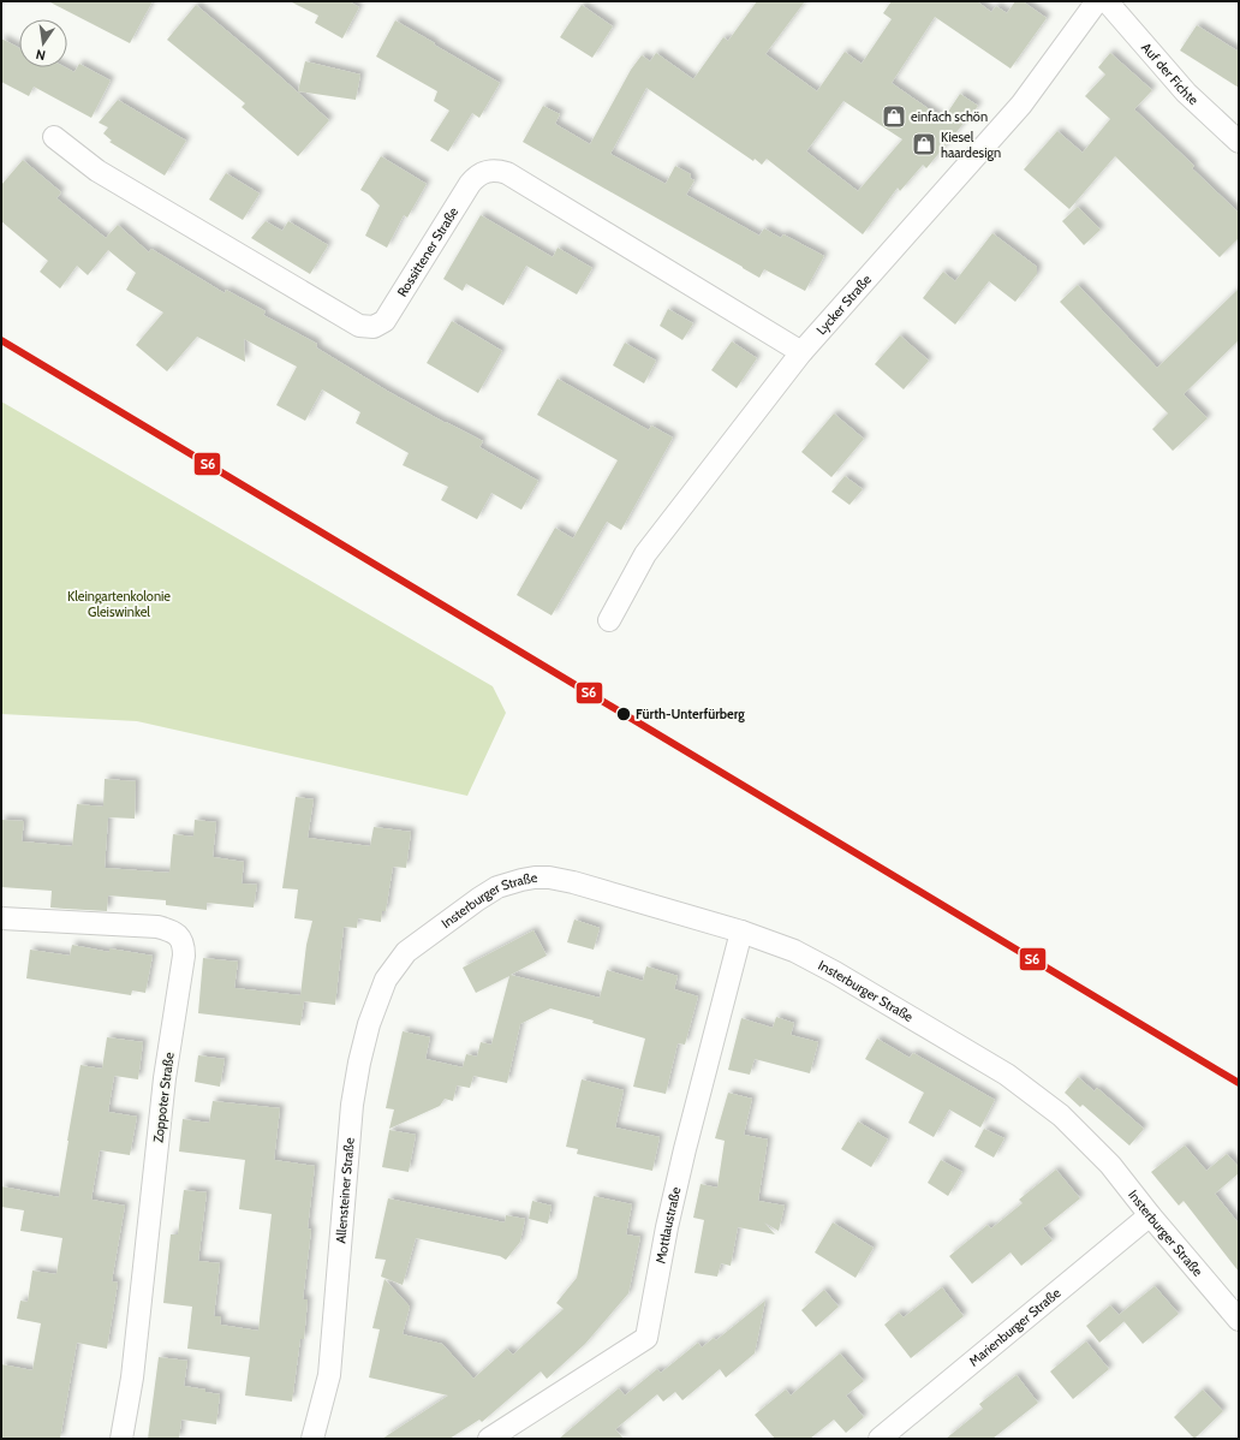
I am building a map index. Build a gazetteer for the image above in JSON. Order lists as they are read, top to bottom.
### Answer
{
  "streets": {
    "street": [
      "Auf der Fichte",
      "Rossittener Straße",
      "Lycker Straße",
      "Insterburger Straße",
      "Zoppoter Straße",
      "Allensteiner Straße",
      "Mottlaustraße",
      "Marienburger Straße"
    ]
  },
  "crossings": [
    ["Rossittener Straße", "Lycker Straße"],
    ["Insterburger Straße", "Allensteiner Straße"],
    ["Insterburger Straße", "Mottlaustraße"],
    ["Insterburger Straße", "Marienburger Straße"]
  ],
  "parks": ["Kleingartenkolonie Gleiswinkel"],
  "places": {
    "shop": ["einfach schön", "Kiesel haardesign"],
    "other": ["Fürth-Unterfürberg"]
  },
  "lines": ["transit line S6"],
  "north": "bottom"
}
